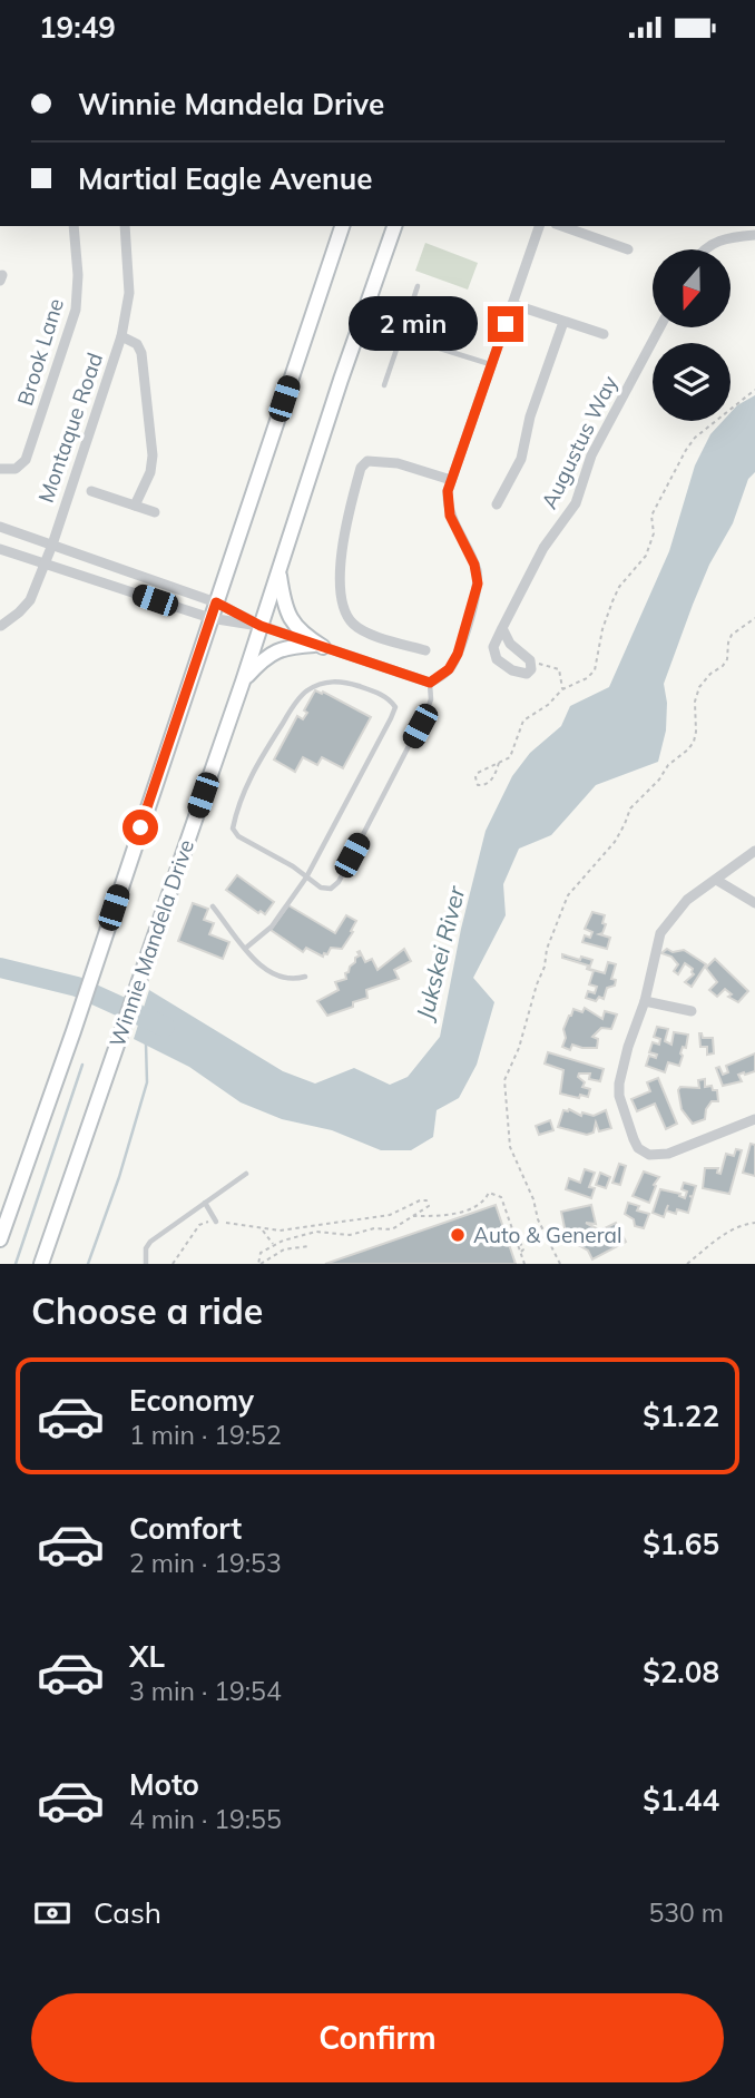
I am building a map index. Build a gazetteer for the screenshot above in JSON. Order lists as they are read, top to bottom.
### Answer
{
  "streets": {
    "main road": ["Winnie Mandela Drive"],
    "street": ["Brook Lane", "Montaque Road", "Augustus Way"]
  },
  "water": ["Jukskei River"],
  "places": ["Auto & General"],
  "north": "bottom",
  "page": {
    "status": "19:49",
    "banner": ["Winnie Mandela Drive", "Martial Eagle Avenue"],
    "bubble": "2 min",
    "heading": "Choose a ride",
    "list": [
      {
        "name": "Economy",
        "note": "1 min · 19:52",
        "value": "$1.22"
      },
      {
        "name": "Comfort",
        "note": "2 min · 19:53",
        "value": "$1.65"
      },
      {
        "name": "XL",
        "note": "3 min · 19:54",
        "value": "$2.08"
      },
      {
        "name": "Moto",
        "note": "4 min · 19:55",
        "value": "$1.44"
      }
    ],
    "pay": ["Cash", "530 m"],
    "buttons": "Confirm"
  }
}
